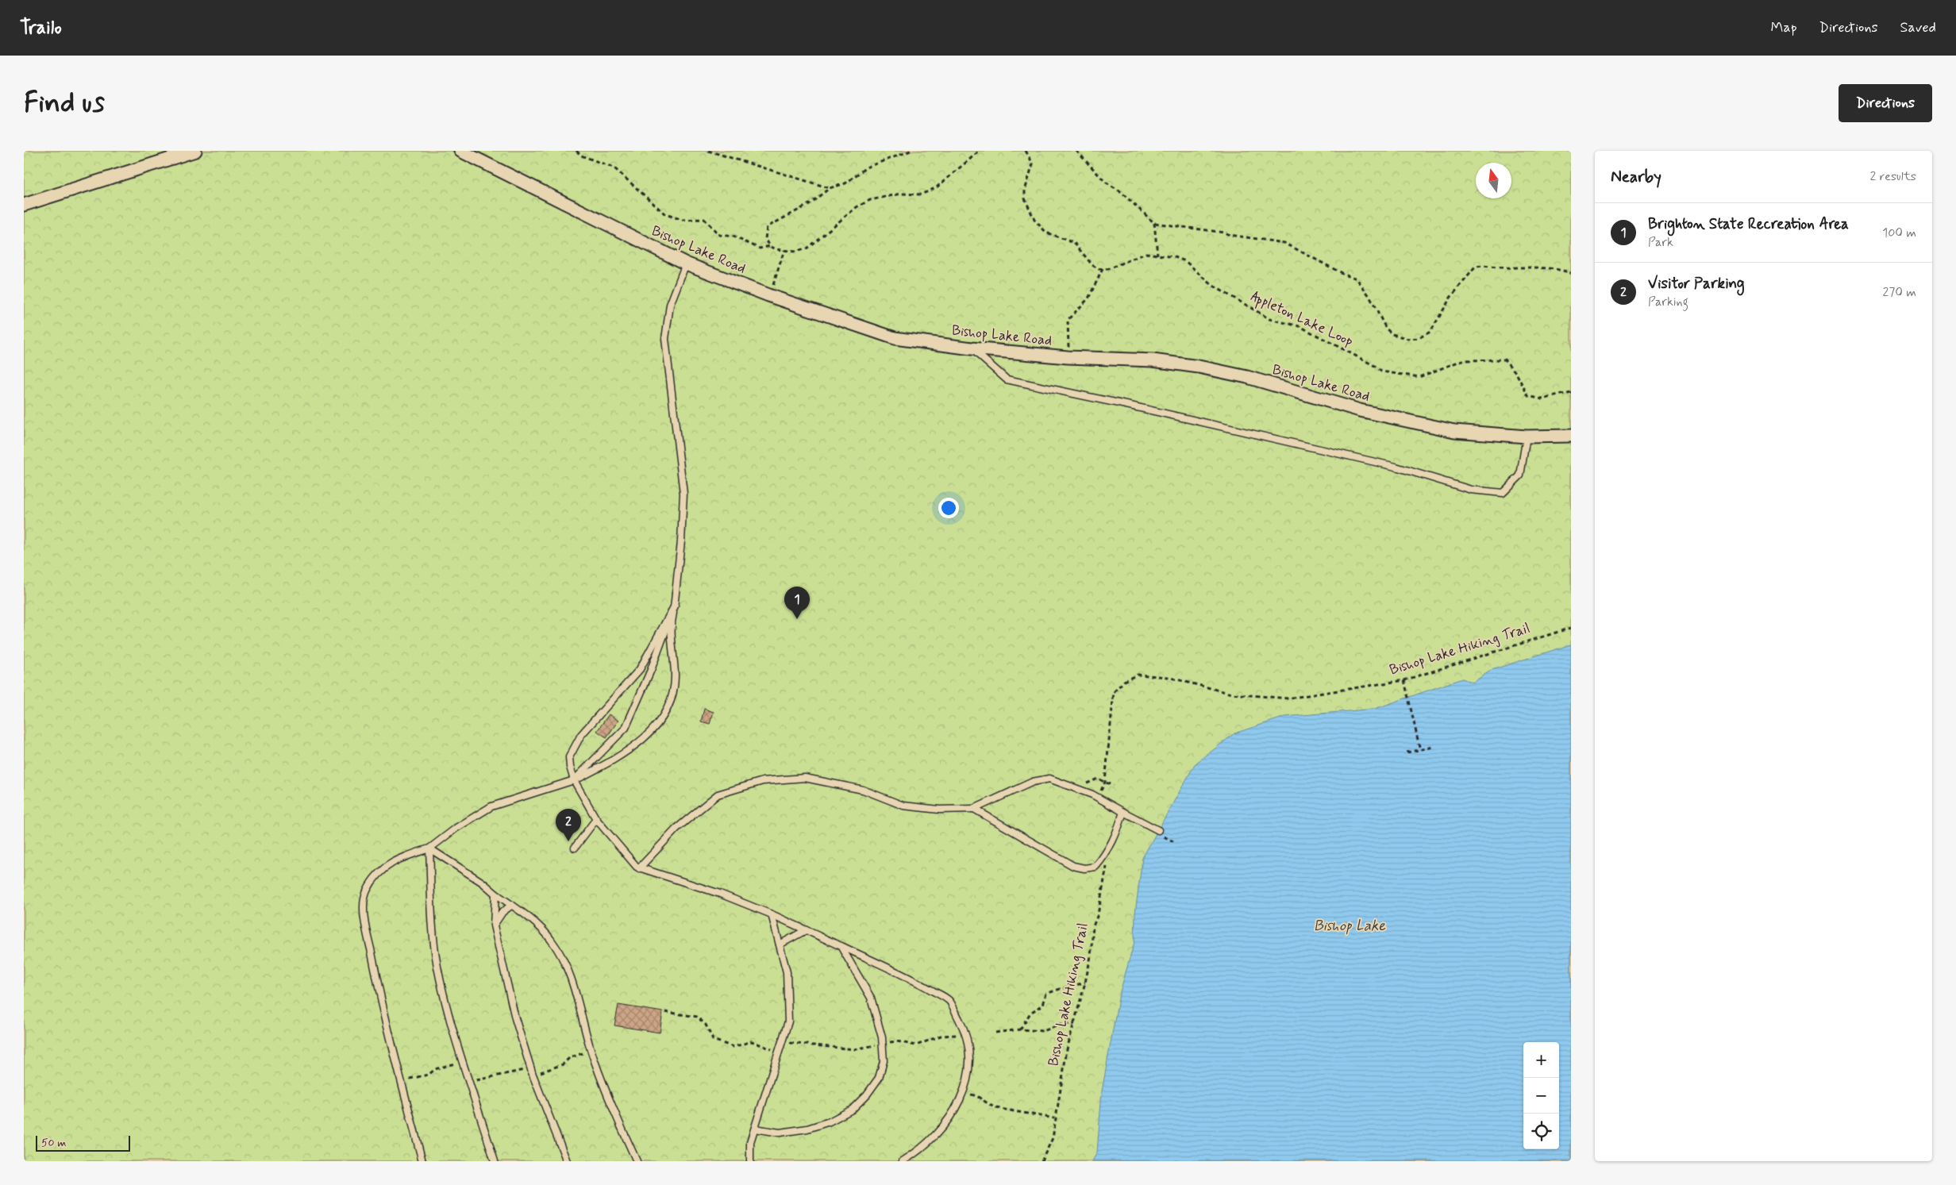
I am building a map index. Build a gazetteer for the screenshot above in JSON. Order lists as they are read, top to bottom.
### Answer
{
  "streets": {
    "street": ["Bishop Lake Road"],
    "path": ["Appleton Lake Loop", "Bishop Lake Hiking Trail"]
  },
  "water": ["Bishop Lake"],
  "scale_bar": "50 m",
  "north": "top",
  "page": {
    "header": "Trailo",
    "nav": ["Map", "Directions", "Saved"],
    "buttons": "Directions",
    "title": "Find us",
    "heading": ["Nearby", "2 results"],
    "list": [
      {
        "mark": "1",
        "name": "Brighton State Recreation Area",
        "note": "Park",
        "value": "100 m"
      },
      {
        "mark": "2",
        "name": "Visitor Parking",
        "note": "Parking",
        "value": "270 m"
      }
    ],
    "pins": ["1", "2"],
    "map_buttons": ["+", "−"],
    "scale": "50 m"
  }
}
